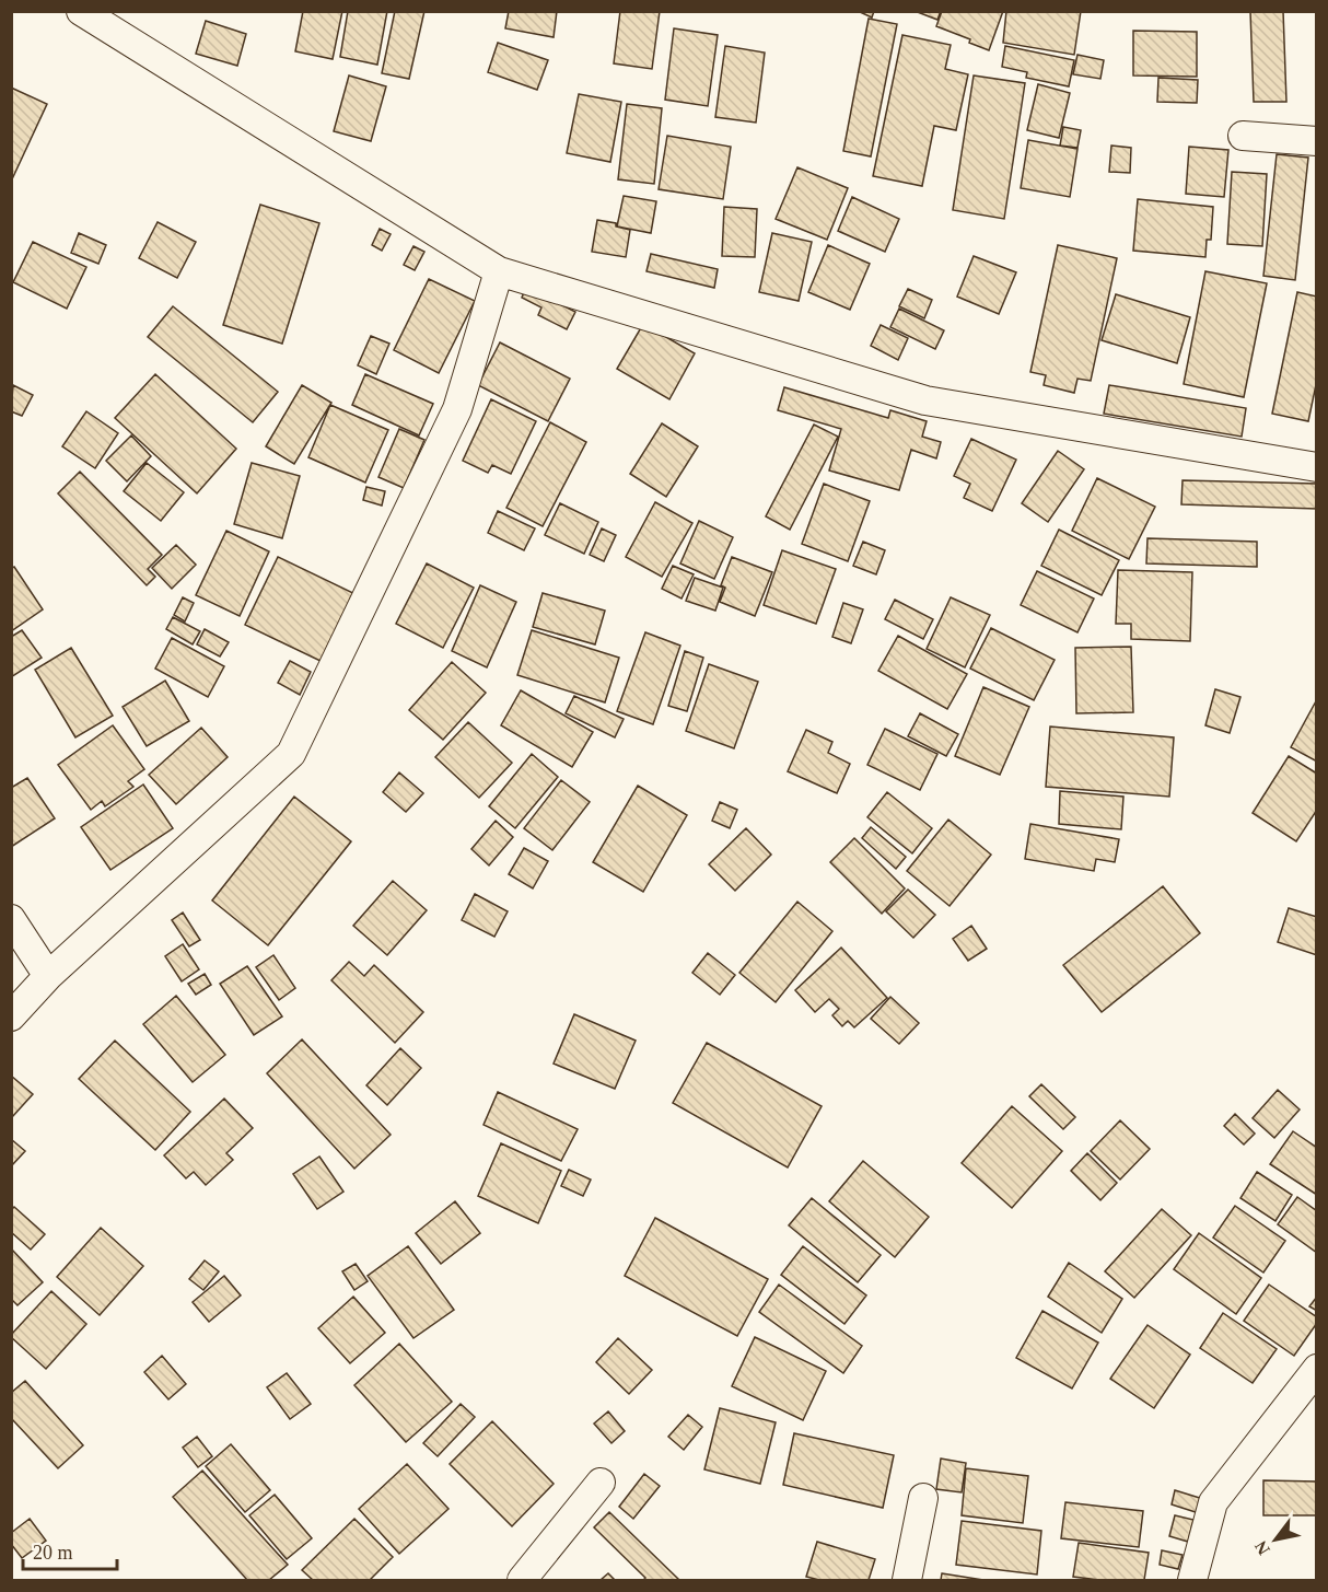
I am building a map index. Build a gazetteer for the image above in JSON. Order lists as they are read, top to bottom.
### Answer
{
  "scale_bar": "20 m",
  "north": "bottom left"
}
